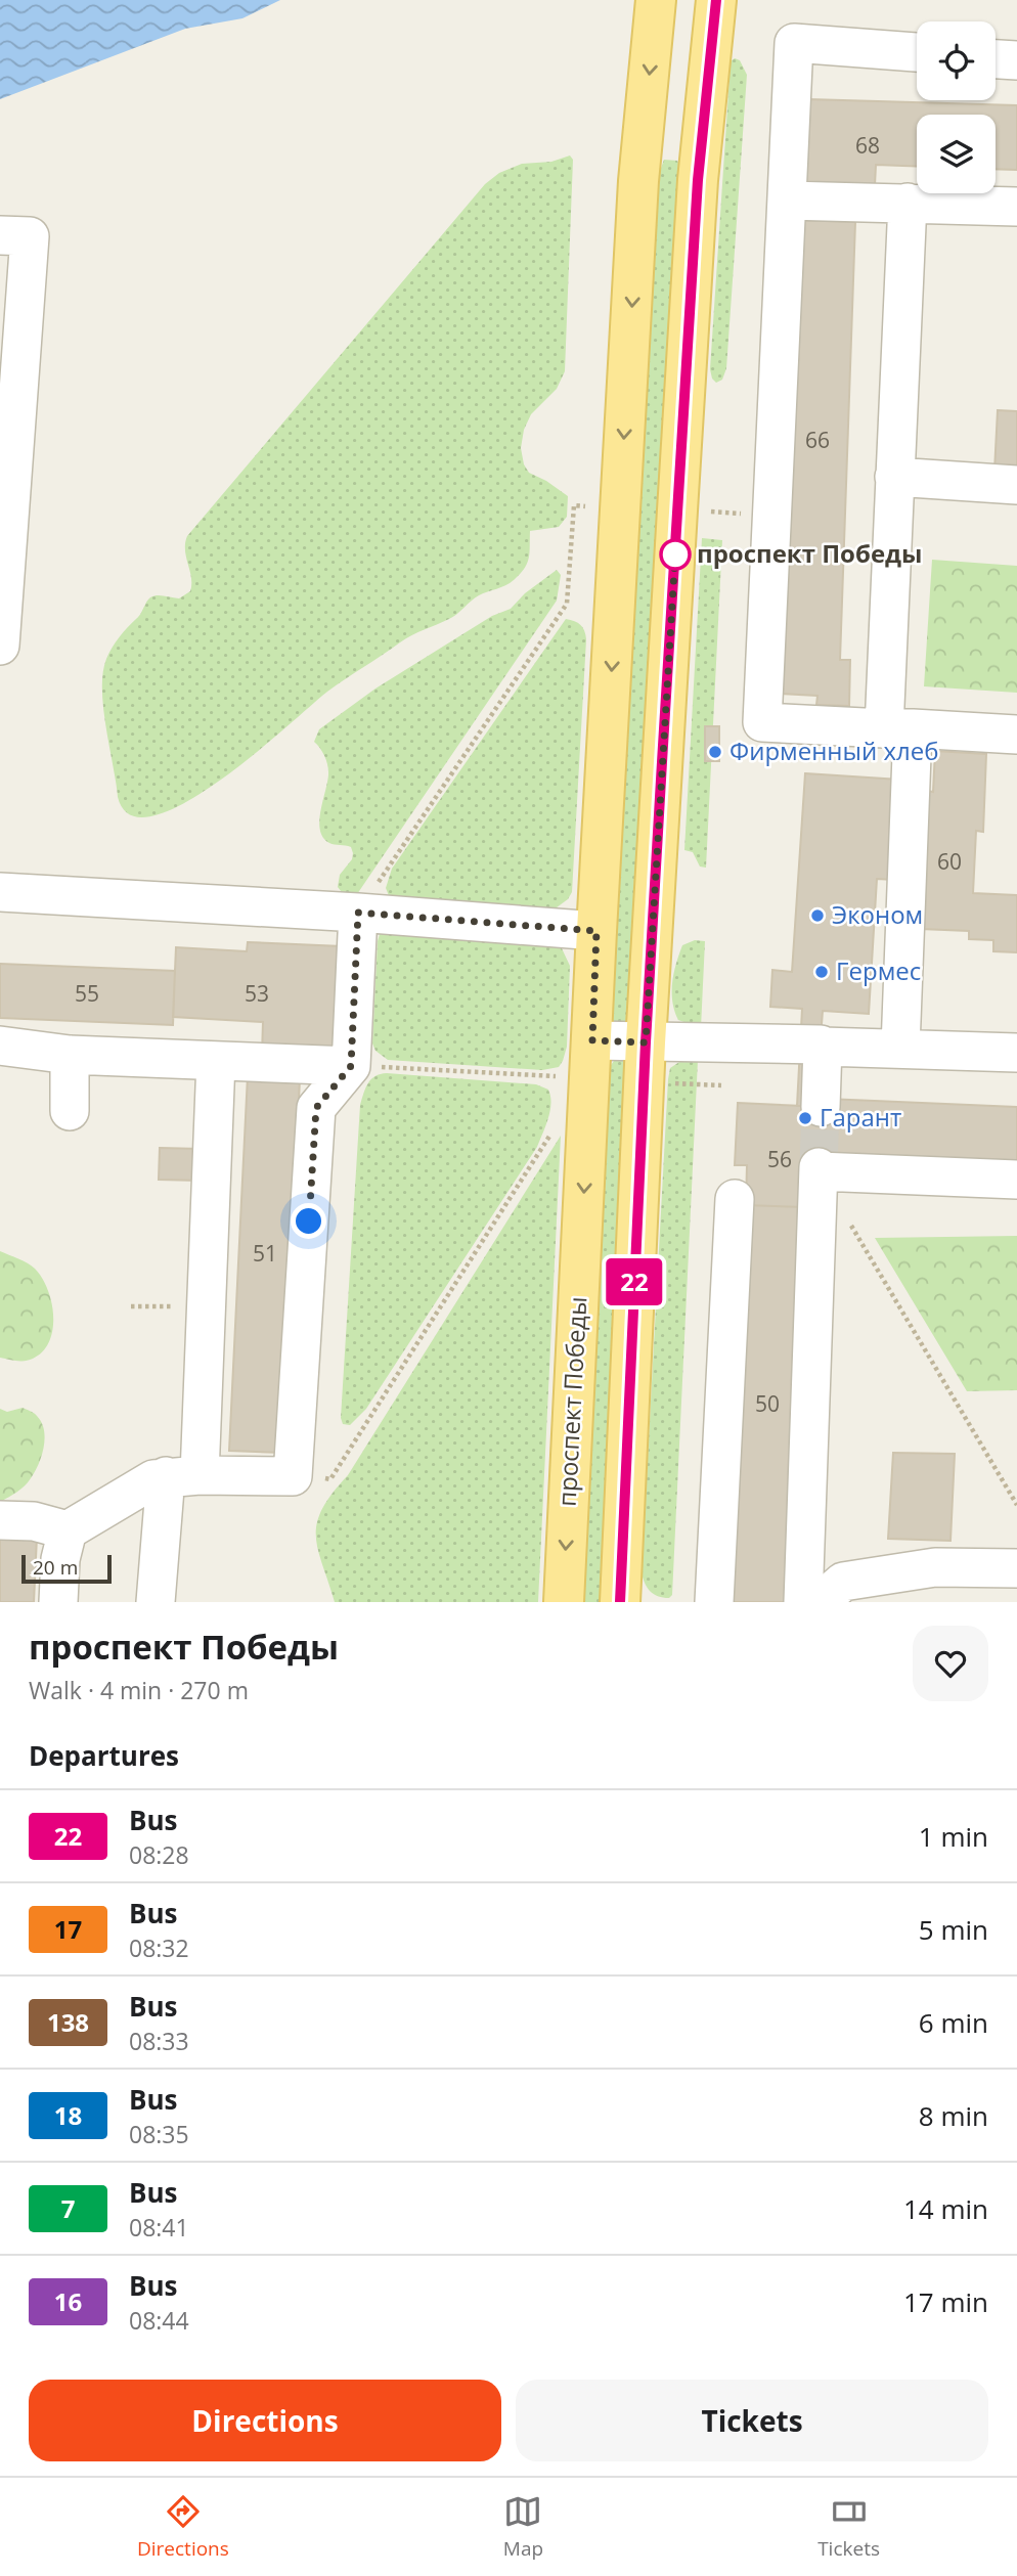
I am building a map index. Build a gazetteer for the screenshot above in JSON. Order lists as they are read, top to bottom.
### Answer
{
  "streets": {
    "main road": ["проспект Победы"]
  },
  "places": [
    "проспект Победы",
    "Фирменный хлеб",
    "Эконом",
    "Гермес",
    "Гарант"
  ],
  "lines": ["bus line 22"],
  "house_numbers": [
    "68",
    "66",
    "60",
    "55",
    "53",
    "56",
    "51",
    "50"
  ],
  "scale_bar": "20 m",
  "page": {
    "on_map": "22",
    "scale": "20 m",
    "heading": [
      ["проспект Победы", "Walk · 4 min · 270 m"],
      "Departures"
    ],
    "list": [
      {
        "mark": "22",
        "name": "Bus",
        "note": "08:28",
        "value": "1 min"
      },
      {
        "mark": "17",
        "name": "Bus",
        "note": "08:32",
        "value": "5 min"
      },
      {
        "mark": "138",
        "name": "Bus",
        "note": "08:33",
        "value": "6 min"
      },
      {
        "mark": "18",
        "name": "Bus",
        "note": "08:35",
        "value": "8 min"
      },
      {
        "mark": "7",
        "name": "Bus",
        "note": "08:41",
        "value": "14 min"
      },
      {
        "mark": "16",
        "name": "Bus",
        "note": "08:44",
        "value": "17 min"
      }
    ],
    "buttons": ["Directions", "Tickets"],
    "tabs": ["Directions", "Map", "Tickets"]
  }
}
